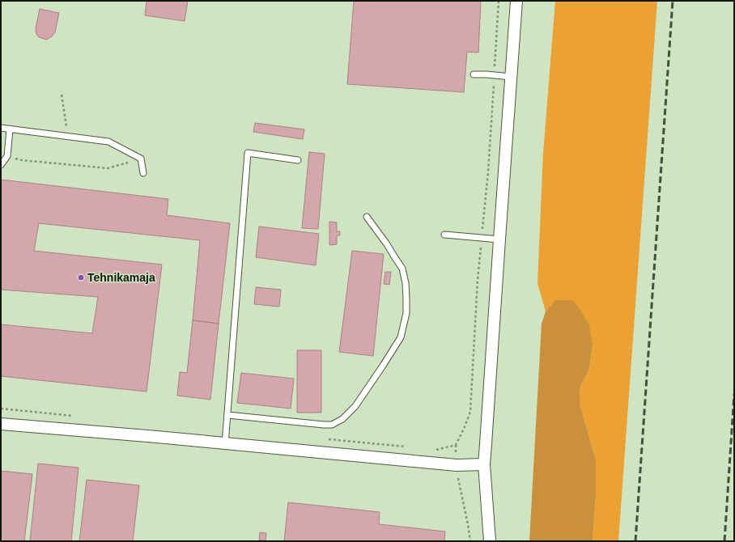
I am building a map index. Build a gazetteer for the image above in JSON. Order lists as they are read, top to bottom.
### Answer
{
  "places": ["Tehnikamaja"]
}
